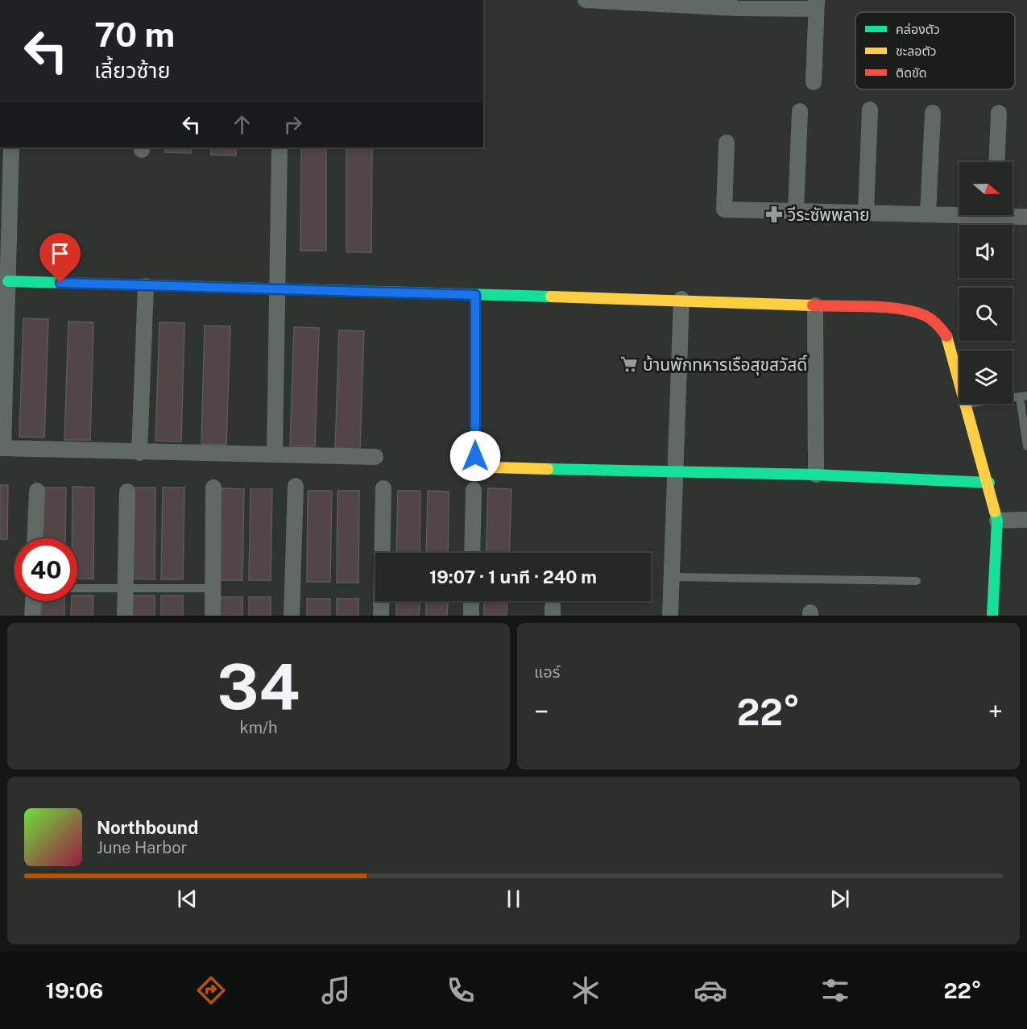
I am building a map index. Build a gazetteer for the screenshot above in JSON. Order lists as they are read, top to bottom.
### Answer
{
  "places": {
    "pharmacy": ["วีระซัพพลาย"],
    "supermarket": ["บ้านพักทหารเรือสุขสวัสดิ์"]
  },
  "legend": ["คล่องตัว", "ชะลอตัว", "ติดขัด"],
  "north": "right",
  "page": {
    "turn": ["70 m", "เลี้ยวซ้าย"],
    "limit": "40",
    "trip": "19:07 · 1 นาที · 240 m",
    "tile": [
      ["34", "km/h"],
      "แอร์"
    ],
    "heat": ["−", "22°", "+"],
    "song": ["Northbound", "June Harbor"],
    "tabs": ["19:06", "22°"]
  }
}
